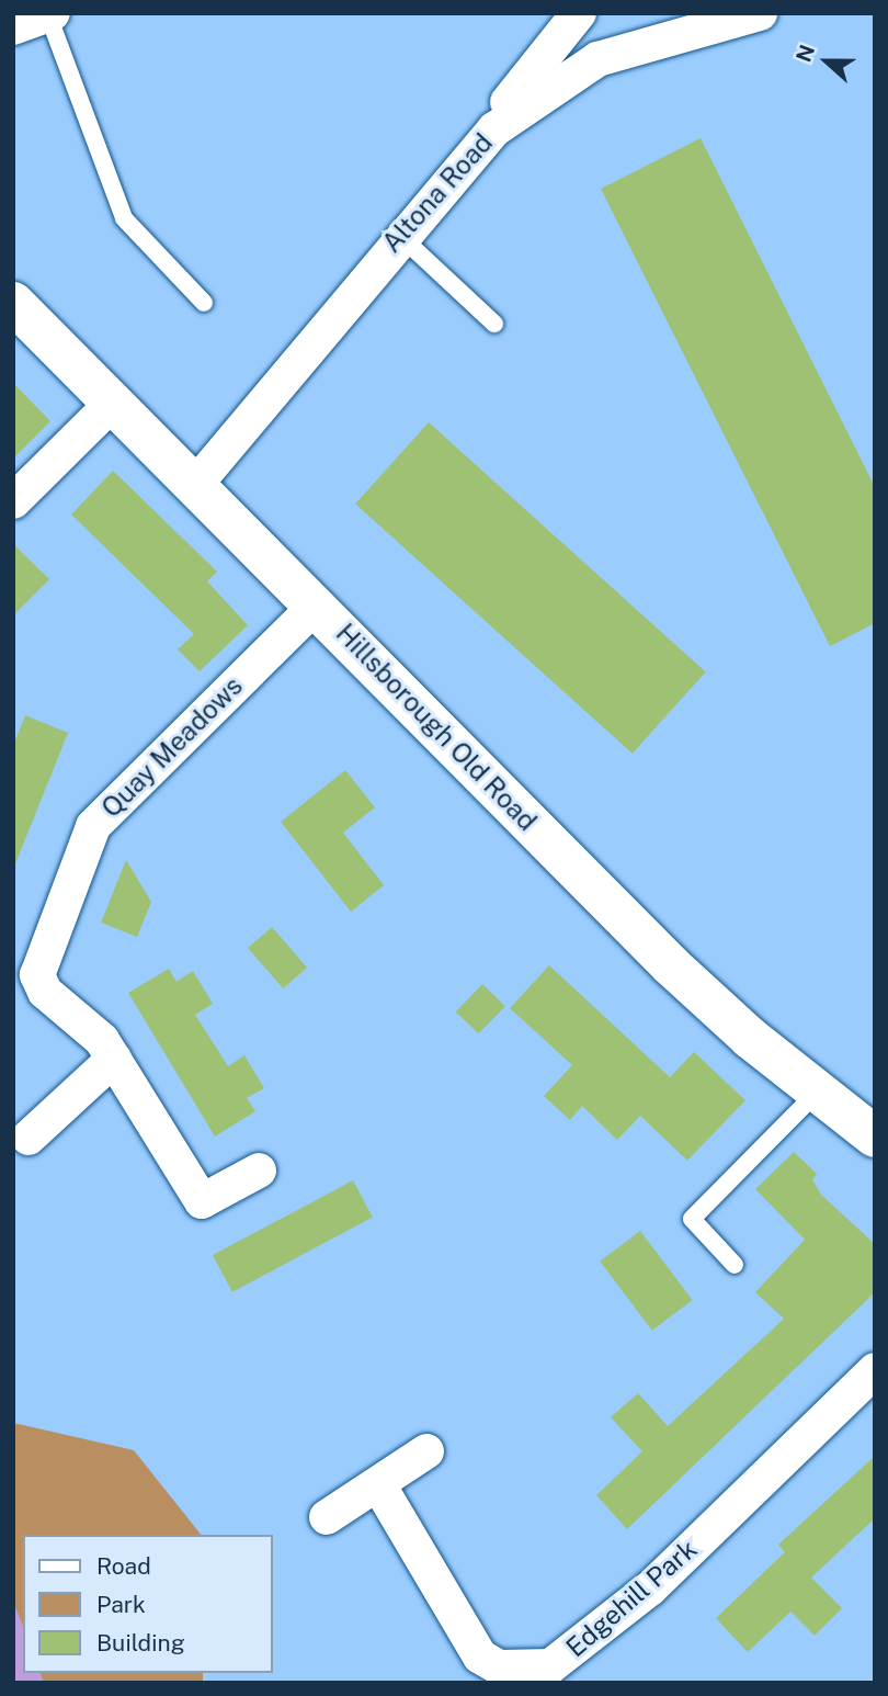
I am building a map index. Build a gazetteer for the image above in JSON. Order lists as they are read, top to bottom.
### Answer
{
  "streets": {
    "street": [
      "Altona Road",
      "Hillsborough Old Road",
      "Quay Meadows",
      "Edgehill Park"
    ]
  },
  "crossings": [
    ["Altona Road", "Hillsborough Old Road"],
    ["Hillsborough Old Road", "Quay Meadows"]
  ],
  "legend": ["Road", "Park", "Building"],
  "north": "left"
}
